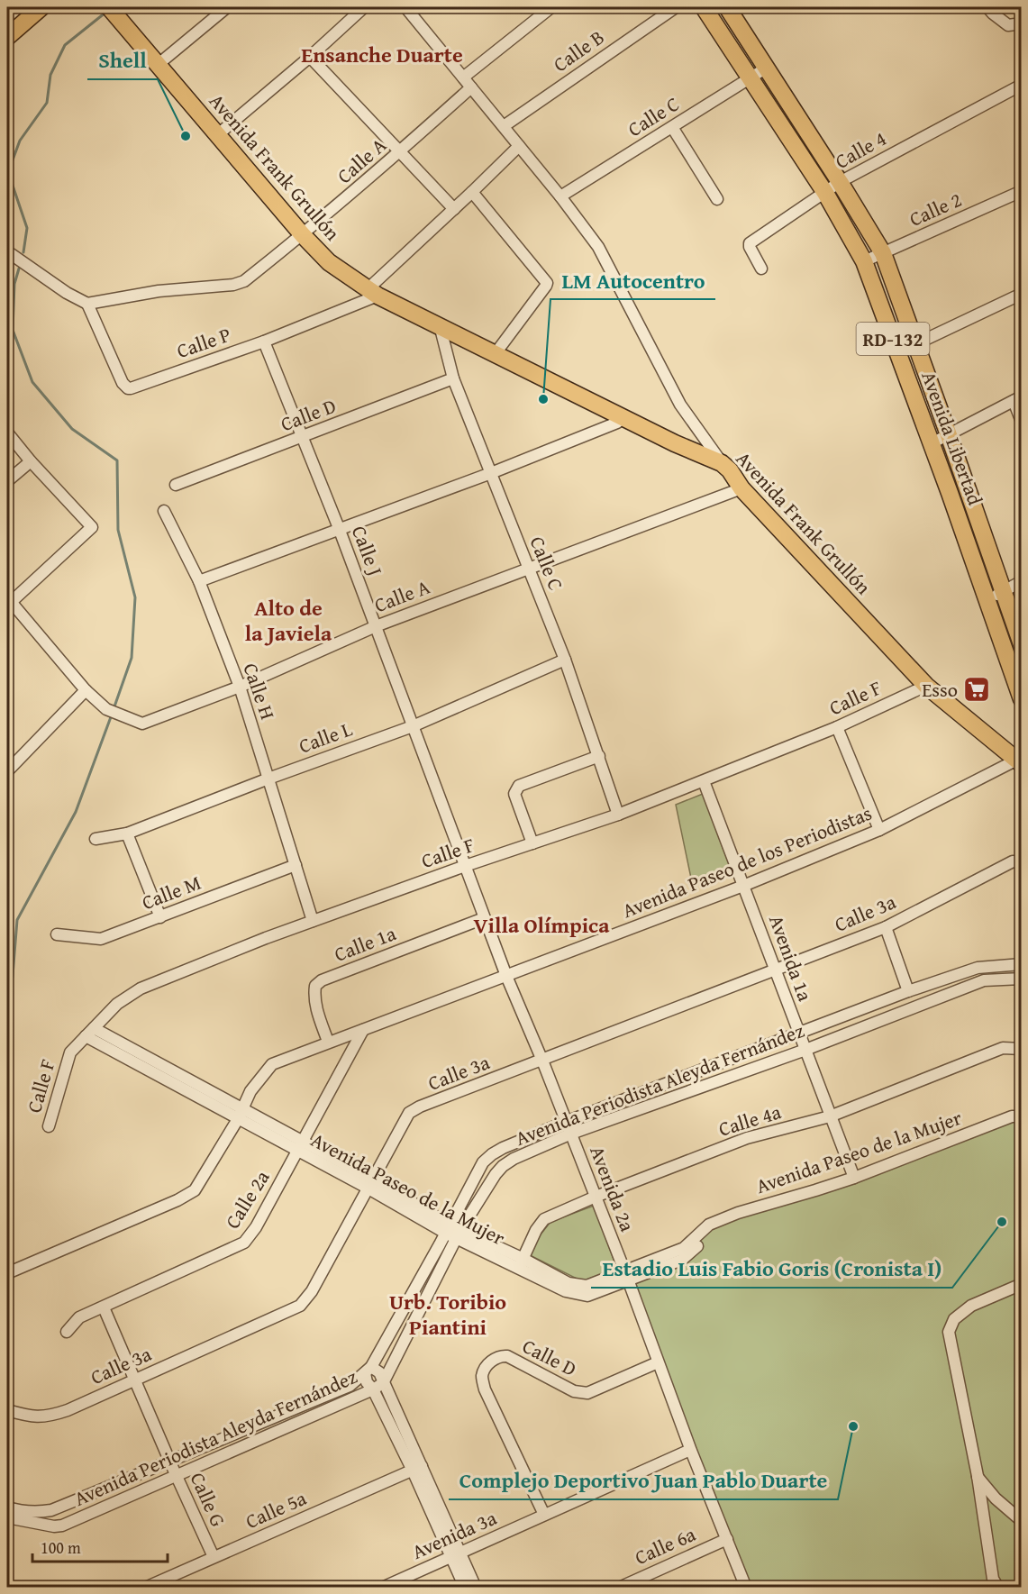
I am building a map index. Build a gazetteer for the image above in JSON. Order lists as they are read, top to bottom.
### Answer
{
  "streets": {
    "main road": ["Avenida Frank Grullón", "RD-132", "Avenida Libertad"],
    "street": [
      "Calle B",
      "Calle C",
      "Calle 4",
      "Calle A",
      "Calle 2",
      "Calle P",
      "Calle D",
      "Calle J",
      "Calle H",
      "Calle F",
      "Calle L",
      "Avenida Paseo de los Periodistas",
      "Calle M",
      "Calle 3a",
      "Calle 1a",
      "Avenida 1a",
      "Avenida Periodista Aleyda Fernández",
      "Calle 4a",
      "Avenida Paseo de la Mujer",
      "Avenida 2a",
      "Calle 2a",
      "Calle G",
      "Calle 5a",
      "Avenida 3a",
      "Calle 6a"
    ]
  },
  "crossings": [
    ["Calle C", "Calle A"],
    ["Calle C", "Avenida Frank Grullón"],
    ["Calle C", "Calle D"],
    ["Calle C", "Avenida Libertad"],
    ["Calle C", "Calle F"],
    ["Calle C", "Calle L"],
    ["Calle 4", "Avenida Libertad"],
    ["Calle A", "Avenida Frank Grullón"],
    ["Calle A", "Calle P"],
    ["Calle A", "Calle J"],
    ["Calle A", "Calle H"],
    ["Avenida Frank Grullón", "Calle P"],
    ["Avenida Frank Grullón", "Calle F"],
    ["Avenida Frank Grullón", "Avenida Paseo de los Periodistas"],
    ["Calle 2", "Avenida Libertad"],
    ["Calle P", "Calle J"],
    ["Calle D", "Calle J"],
    ["Calle D", "Avenida 2a"],
    ["Calle D", "Avenida 3a"],
    ["Calle J", "Calle F"],
    ["Calle J", "Calle L"],
    ["Calle J", "Avenida 2a"],
    ["Calle H", "Calle F"],
    ["Calle H", "Calle L"],
    ["Calle H", "Calle M"],
    ["Calle F", "Avenida 1a"],
    ["Calle F", "Avenida Paseo de la Mujer"],
    ["Calle F", "Avenida 2a"],
    ["Avenida Paseo de los Periodistas", "Calle 1a"],
    ["Avenida Paseo de los Periodistas", "Avenida 1a"],
    ["Avenida Paseo de los Periodistas", "Avenida Paseo de la Mujer"],
    ["Avenida Paseo de los Periodistas", "Avenida 2a"],
    ["Avenida Paseo de los Periodistas", "Calle 2a"],
    ["Calle 3a", "Avenida 1a"],
    ["Calle 3a", "Avenida Paseo de la Mujer"],
    ["Calle 3a", "Avenida 2a"],
    ["Calle 3a", "Calle G"],
    ["Calle 1a", "Avenida 2a"],
    ["Avenida 1a", "Avenida Periodista Aleyda Fernández"],
    ["Avenida 1a", "Calle 4a"],
    ["Avenida 1a", "Avenida Paseo de la Mujer"],
    ["Avenida Periodista Aleyda Fernández", "Avenida Paseo de la Mujer"],
    ["Avenida Periodista Aleyda Fernández", "Avenida 2a"],
    ["Avenida Periodista Aleyda Fernández", "Calle G"],
    ["Calle 4a", "Avenida Paseo de la Mujer"],
    ["Calle 4a", "Avenida 2a"],
    ["Avenida Paseo de la Mujer", "Avenida 2a"],
    ["Avenida Paseo de la Mujer", "Calle 2a"],
    ["Avenida 2a", "Avenida 3a"],
    ["Avenida 2a", "Calle 6a"],
    ["Calle 2a", "Calle G"],
    ["Calle G", "Calle 5a"]
  ],
  "districts": [
    "Ensanche Duarte",
    "Alto de la Javiela",
    "Villa Olímpica",
    "Urb. Toribio Piantini"
  ],
  "places": {
    "other": [
      "Shell",
      "LM Autocentro",
      "Estadio Luis Fabio Goris (Cronista I)",
      "Complejo Deportivo Juan Pablo Duarte"
    ],
    "supermarket": ["Esso"]
  },
  "scale_bar": "100 m"
}
